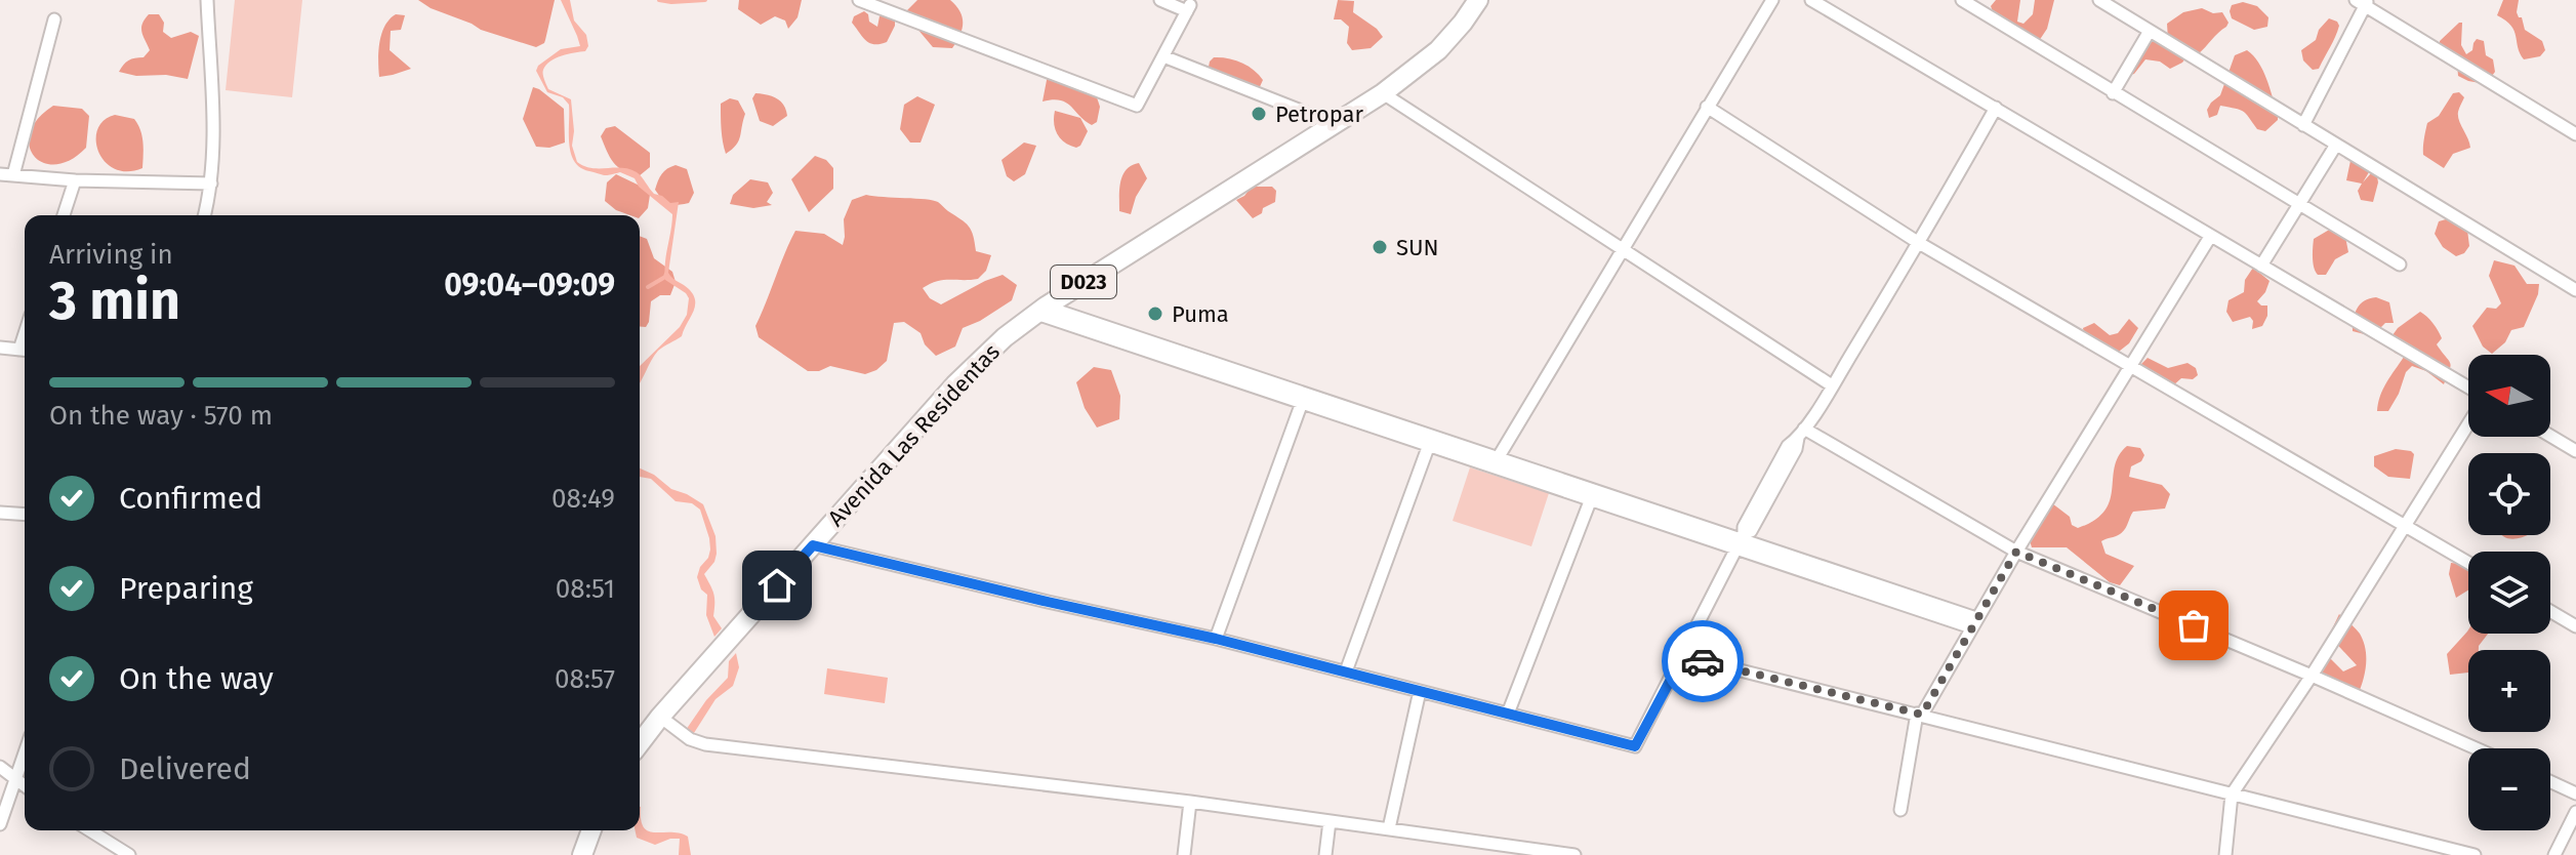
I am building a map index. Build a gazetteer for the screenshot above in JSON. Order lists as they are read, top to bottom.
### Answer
{
  "streets": {
    "main road": ["D023", "Avenida Las Residentas"]
  },
  "places": ["Petropar", "SUN", "Puma"],
  "north": "left",
  "page": {
    "heading": ["3 min", "Arriving in", "09:04–09:09"],
    "map_buttons": ["+", "−"],
    "bar": "On the way · 570 m",
    "list": [
      ["Confirmed", "08:49"],
      ["Preparing", "08:51"],
      ["On the way", "08:57"],
      "Delivered"
    ]
  }
}
